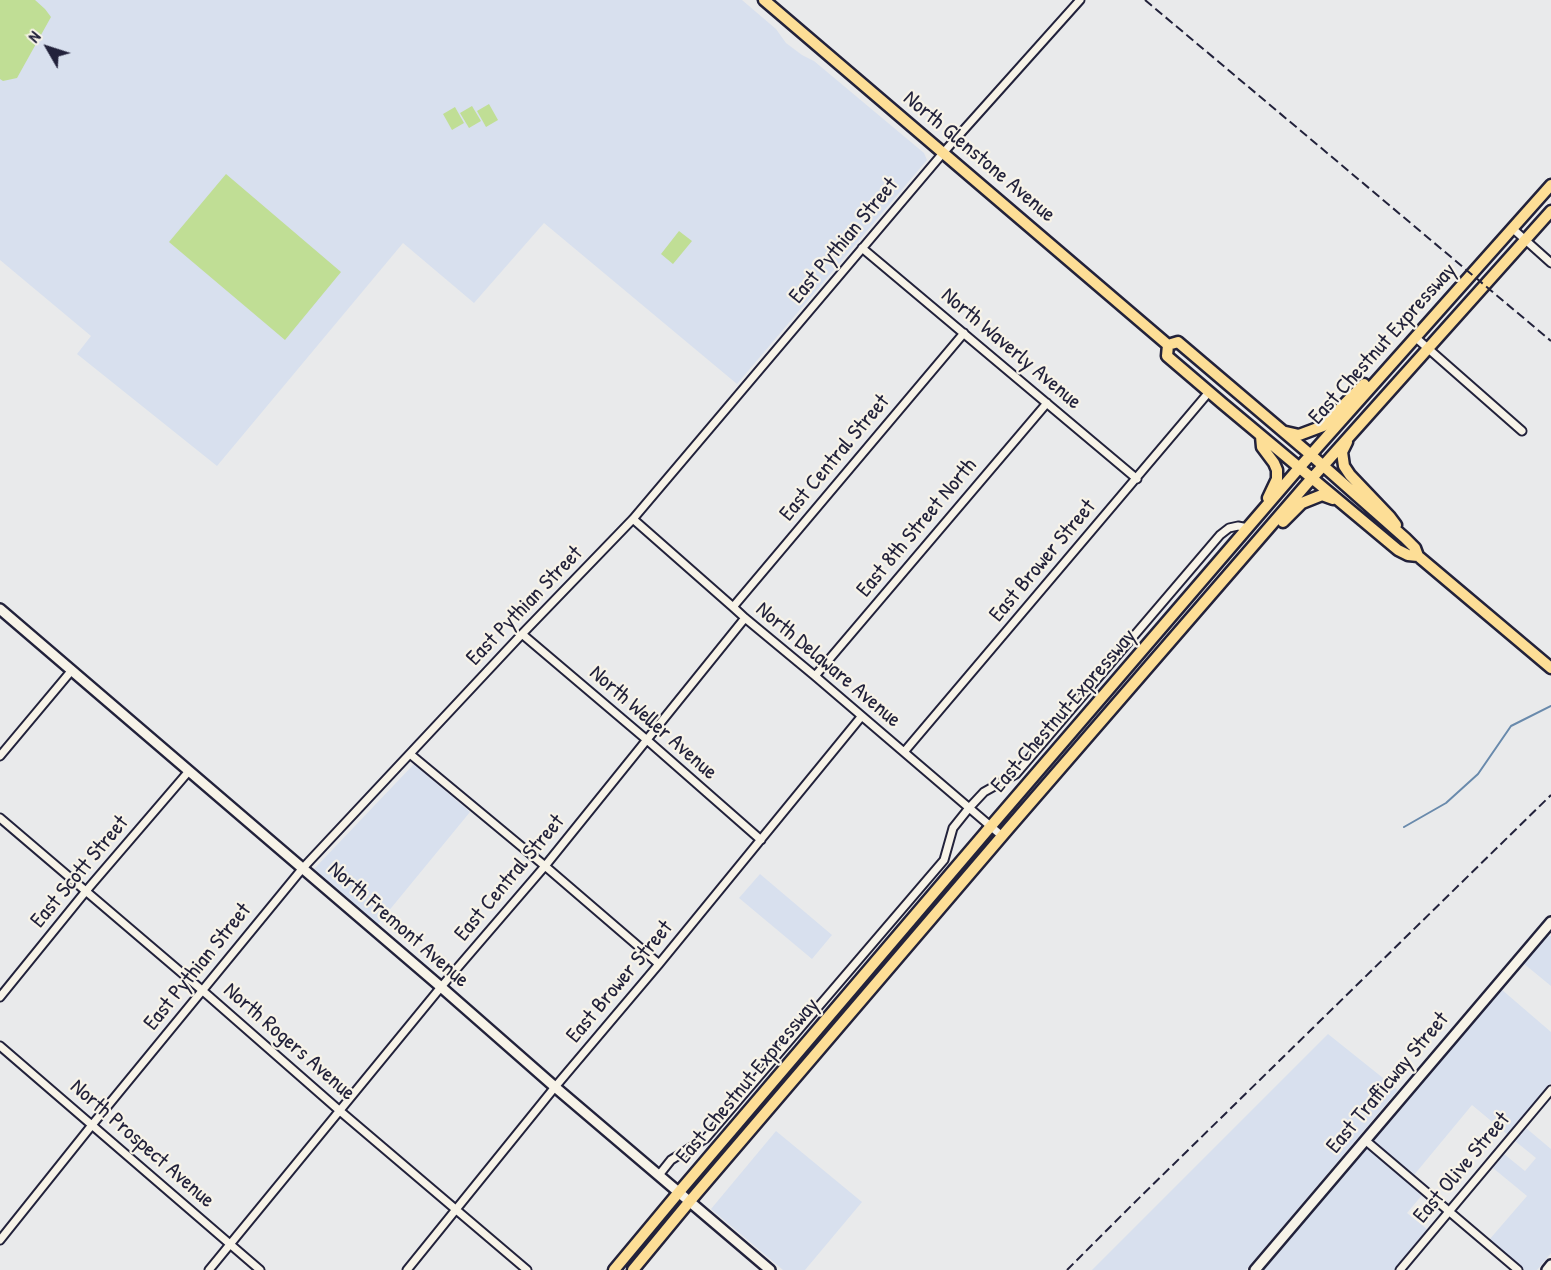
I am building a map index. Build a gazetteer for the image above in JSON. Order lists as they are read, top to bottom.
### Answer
{
  "streets": {
    "main road": ["North Glenstone Avenue", "East Chestnut Expressway"],
    "street": [
      "East Pythian Street",
      "North Waverly Avenue",
      "East Central Street",
      "East 8th Street North",
      "East Brower Street",
      "North Delaware Avenue",
      "North Weller Avenue",
      "East Scott Street",
      "North Fremont Avenue",
      "North Rogers Avenue",
      "East Trafficway Street",
      "North Prospect Avenue",
      "East Olive Street"
    ]
  },
  "crossings": [
    ["North Glenstone Avenue", "East Pythian Street"],
    ["North Glenstone Avenue", "East Chestnut Expressway"],
    ["North Glenstone Avenue", "East Brower Street"],
    ["East Pythian Street", "North Waverly Avenue"],
    ["East Pythian Street", "North Delaware Avenue"],
    ["East Pythian Street", "North Weller Avenue"],
    ["East Pythian Street", "North Fremont Avenue"],
    ["East Pythian Street", "North Rogers Avenue"],
    ["East Pythian Street", "North Prospect Avenue"],
    ["East Chestnut Expressway", "North Delaware Avenue"],
    ["East Chestnut Expressway", "North Fremont Avenue"],
    ["North Waverly Avenue", "East Central Street"],
    ["North Waverly Avenue", "East 8th Street North"],
    ["North Waverly Avenue", "East Brower Street"],
    ["East Central Street", "North Delaware Avenue"],
    ["East Central Street", "North Weller Avenue"],
    ["East Central Street", "North Fremont Avenue"],
    ["East Central Street", "North Rogers Avenue"],
    ["East Central Street", "North Prospect Avenue"],
    ["East 8th Street North", "North Delaware Avenue"],
    ["East Brower Street", "North Delaware Avenue"],
    ["East Brower Street", "North Weller Avenue"],
    ["East Brower Street", "North Fremont Avenue"],
    ["East Brower Street", "North Rogers Avenue"],
    ["East Scott Street", "North Fremont Avenue"],
    ["East Scott Street", "North Rogers Avenue"]
  ],
  "north": "top left"
}
